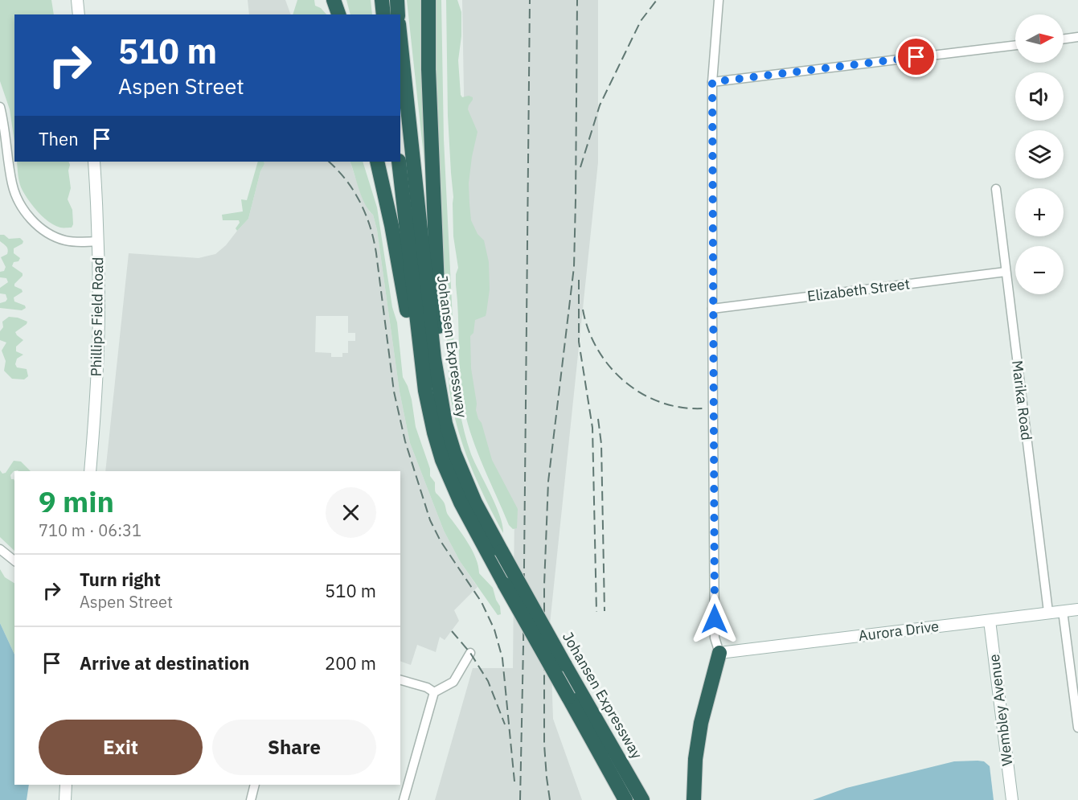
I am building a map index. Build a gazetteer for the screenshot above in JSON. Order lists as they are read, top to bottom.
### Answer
{
  "streets": {
    "highway": ["Johansen Expressway"],
    "street": [
      "Elizabeth Street",
      "Phillips Field Road",
      "Marika Road",
      "Aurora Drive",
      "Wembley Avenue"
    ]
  },
  "crossings": [
    ["Elizabeth Street", "Marika Road"],
    ["Marika Road", "Aurora Drive"],
    ["Aurora Drive", "Wembley Avenue"]
  ],
  "north": "right",
  "page": {
    "map_buttons": ["+", "−"],
    "turn": ["510 m", "Aspen Street"],
    "then": "Then",
    "heading": ["9 min", "710 m · 06:31"],
    "list": [
      {
        "name": "Turn right",
        "note": "Aspen Street",
        "value": "510 m"
      },
      {
        "name": "Arrive at destination",
        "value": "200 m"
      }
    ],
    "buttons": ["Exit", "Share"]
  }
}
